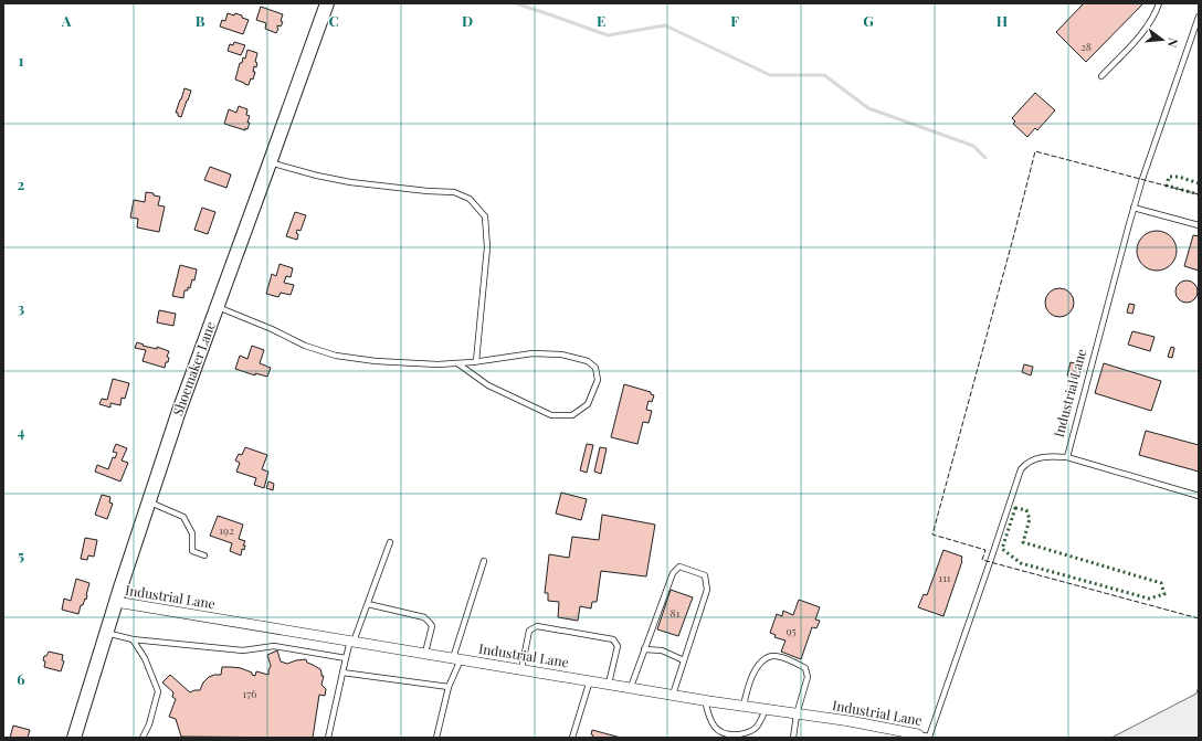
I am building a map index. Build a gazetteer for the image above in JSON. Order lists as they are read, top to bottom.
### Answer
{
  "streets": {
    "street": ["Shoemaker Lane", "Industrial Lane"]
  },
  "crossings": [
    ["Shoemaker Lane", "Industrial Lane"]
  ],
  "house_numbers": [
    "28",
    "192",
    "111",
    "81",
    "95",
    "176"
  ],
  "north": "right",
  "grid": {
    "columns": [
      "A",
      "B",
      "C",
      "D",
      "E",
      "F",
      "G",
      "H"
    ],
    "rows": [
      "1",
      "2",
      "3",
      "4",
      "5",
      "6"
    ]
  }
}
